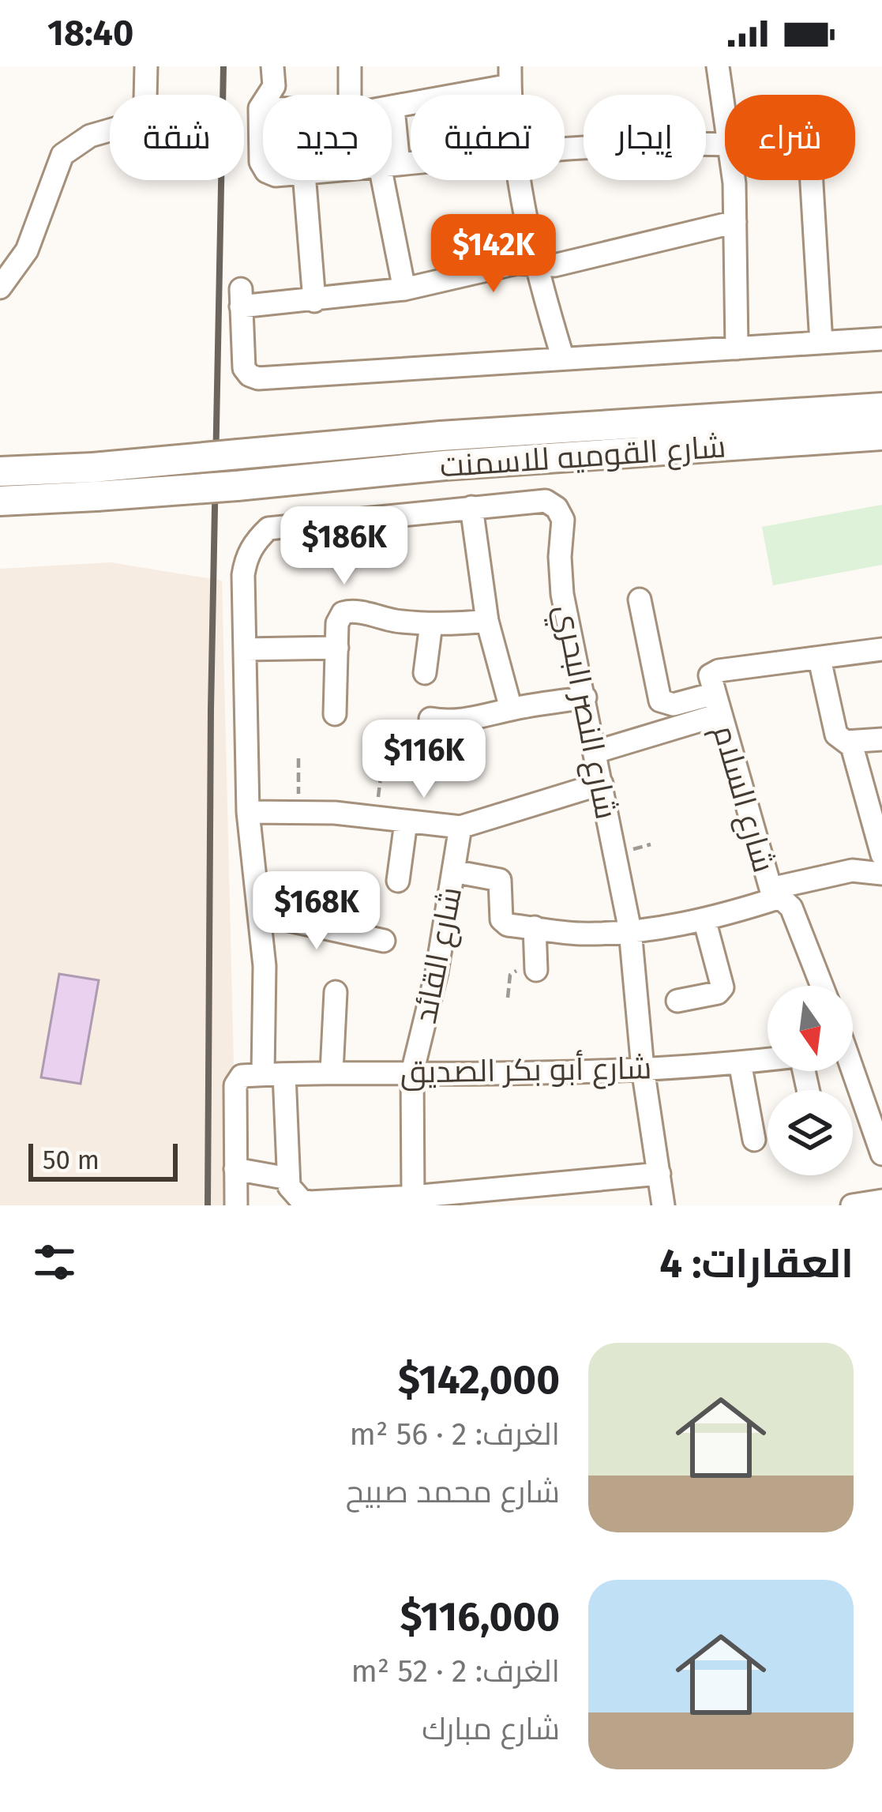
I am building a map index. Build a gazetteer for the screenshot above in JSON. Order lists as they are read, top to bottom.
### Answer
{
  "streets": {
    "main road": ["شارع القوميه للاسمنت"],
    "street": [
      "شارع النصر البحري",
      "شارع السلام",
      "شارع القائد",
      "شارع أبو بكر الصديق"
    ]
  },
  "crossings": [
    ["شارع النصر البحري", "شارع أبو بكر الصديق"],
    ["شارع القائد", "شارع أبو بكر الصديق"]
  ],
  "scale_bar": "50 m",
  "north": "bottom",
  "page": {
    "status": "18:40",
    "chip": [
      "شراء",
      "إيجار",
      "تصفية",
      "جديد",
      "شقة"
    ],
    "price": [
      "$142K",
      "$186K",
      "$116K",
      "$168K"
    ],
    "scale": "50 m",
    "heading": "العقارات: 4",
    "list": [
      {
        "name": "$142,000",
        "note": "الغرف: 2 · 56 m² · شارع محمد صبيح"
      },
      {
        "name": "$116,000",
        "note": "الغرف: 2 · 52 m² · شارع مبارك"
      }
    ]
  }
}
